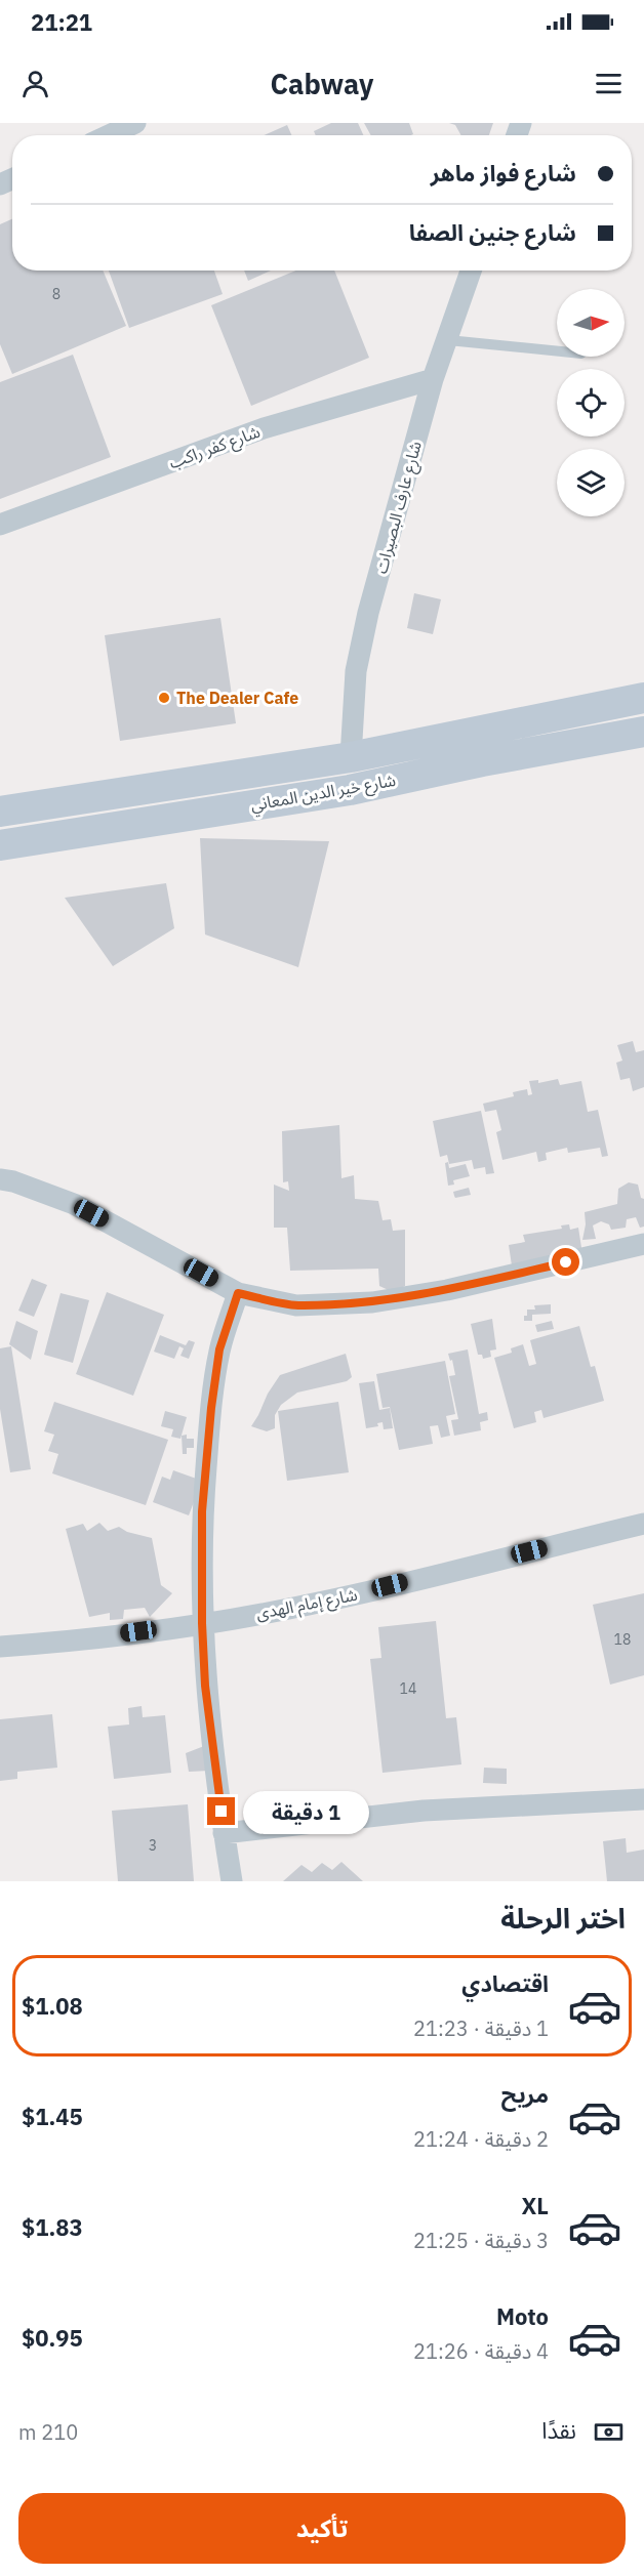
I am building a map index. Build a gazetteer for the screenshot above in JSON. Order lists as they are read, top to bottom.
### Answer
{
  "streets": {
    "street": [
      "شارع كفر راكب",
      "شارع عارف البصيرات",
      "شارع خير الدين المعاني",
      "شارع إمام الهدى"
    ]
  },
  "crossings": [
    ["شارع كفر راكب", "شارع عارف البصيرات"],
    ["شارع عارف البصيرات", "شارع خير الدين المعاني"]
  ],
  "places": ["The Dealer Cafe"],
  "house_numbers": [
    "8",
    "18",
    "14",
    "3"
  ],
  "north": "right",
  "page": {
    "status": "21:21",
    "header": "Cabway",
    "banner": ["شارع فواز ماهر", "شارع جنين الصفا"],
    "bubble": "1 دقيقة",
    "heading": "اختر الرحلة",
    "list": [
      {
        "name": "اقتصادي",
        "note": "1 دقيقة · 21:23",
        "value": "$1.08"
      },
      {
        "name": "مريح",
        "note": "2 دقيقة · 21:24",
        "value": "$1.45"
      },
      {
        "name": "XL",
        "note": "3 دقيقة · 21:25",
        "value": "$1.83"
      },
      {
        "name": "Moto",
        "note": "4 دقيقة · 21:26",
        "value": "$0.95"
      }
    ],
    "pay": ["نقدًا", "210 m"],
    "buttons": "تأكيد"
  }
}
